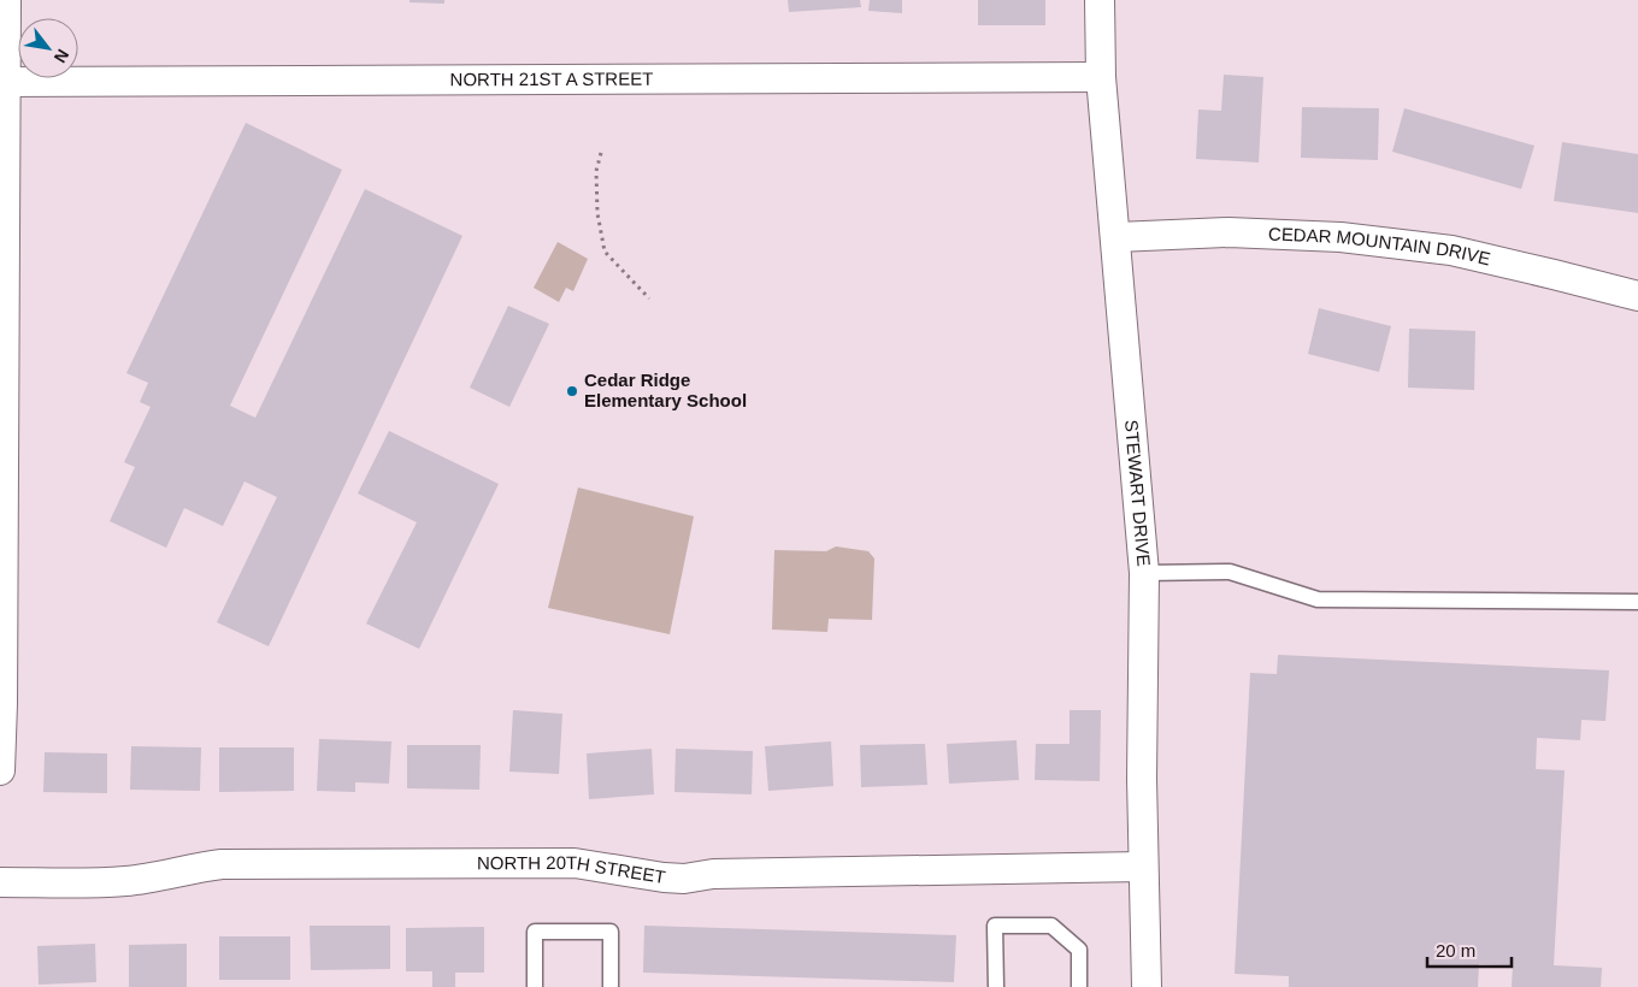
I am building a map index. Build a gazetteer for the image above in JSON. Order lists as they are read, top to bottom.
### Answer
{
  "streets": {
    "street": [
      "NORTH 21ST A STREET",
      "CEDAR MOUNTAIN DRIVE",
      "STEWART DRIVE",
      "NORTH 20TH STREET"
    ]
  },
  "crossings": [
    ["NORTH 21ST A STREET", "STEWART DRIVE"],
    ["CEDAR MOUNTAIN DRIVE", "STEWART DRIVE"],
    ["STEWART DRIVE", "NORTH 20TH STREET"]
  ],
  "places": ["Cedar Ridge Elementary School"],
  "scale_bar": "20 m",
  "north": "bottom right"
}
